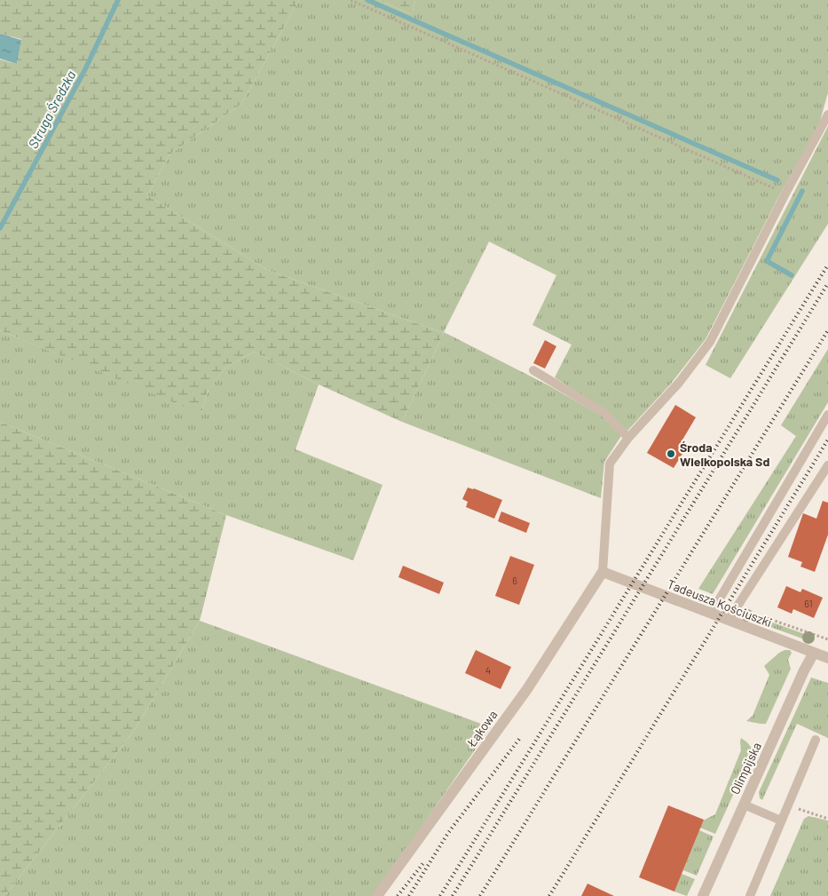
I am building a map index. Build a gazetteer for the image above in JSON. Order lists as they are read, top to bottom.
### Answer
{
  "streets": {
    "street": ["Tadeusza Kościuszki", "Łąkowa", "Olimpijska"]
  },
  "crossings": [
    ["Tadeusza Kościuszki", "Łąkowa"],
    ["Tadeusza Kościuszki", "Olimpijska"]
  ],
  "water": ["Struga Średzka"],
  "places": ["Środa Wielkopolska Sd"],
  "house_numbers": ["6", "61", "4"]
}
